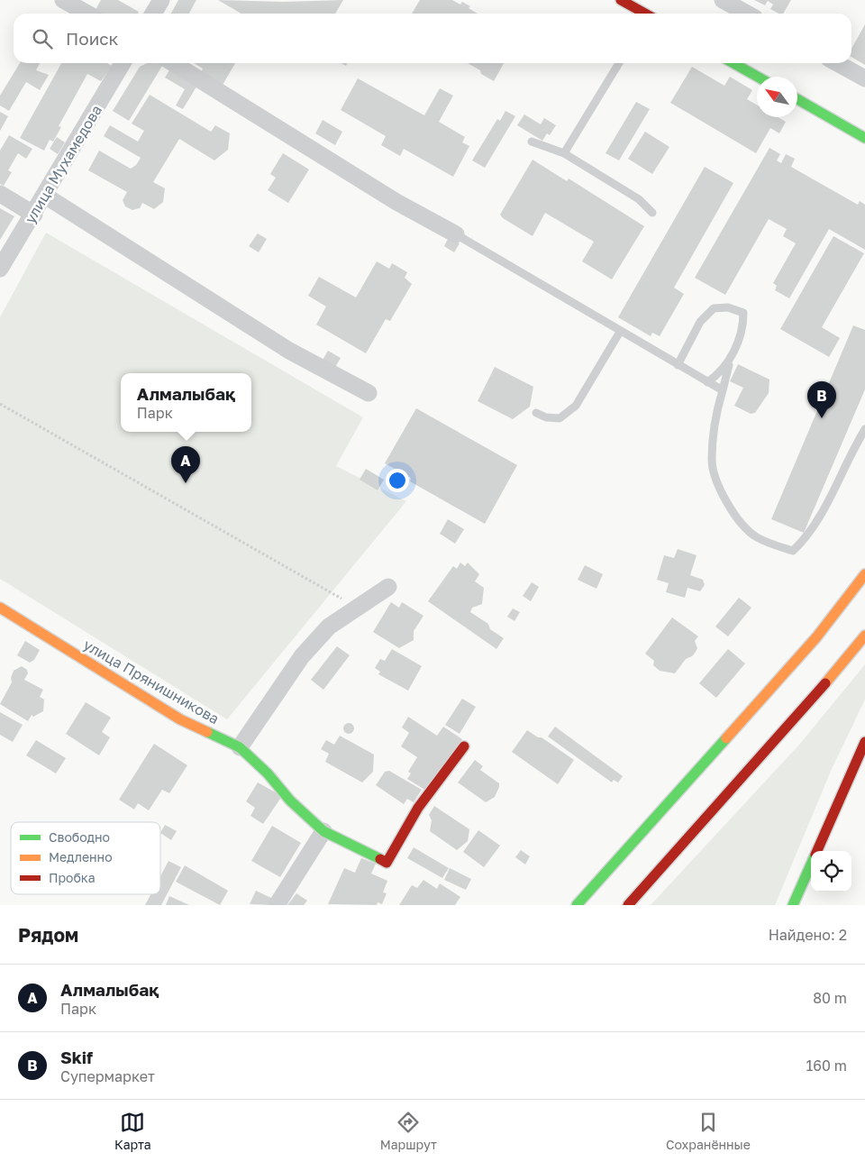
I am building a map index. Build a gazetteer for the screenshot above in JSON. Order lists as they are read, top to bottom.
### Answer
{
  "streets": {
    "main road": ["улица Прянишникова"],
    "street": ["улица Мухамедова"]
  },
  "legend": ["Свободно", "Медленно", "Пробка"],
  "north": "top left",
  "page": {
    "search": "Поиск",
    "popup": ["Алмалыбақ", "Парк"],
    "pins": ["B", "A"],
    "heading": ["Рядом", "Найдено: 2"],
    "list": [
      {
        "mark": "A",
        "name": "Алмалыбақ",
        "note": "Парк",
        "value": "80 m"
      },
      {
        "mark": "B",
        "name": "Skif",
        "note": "Супермаркет",
        "value": "160 m"
      }
    ],
    "nav": ["Карта", "Маршрут", "Сохранённые"]
  }
}
